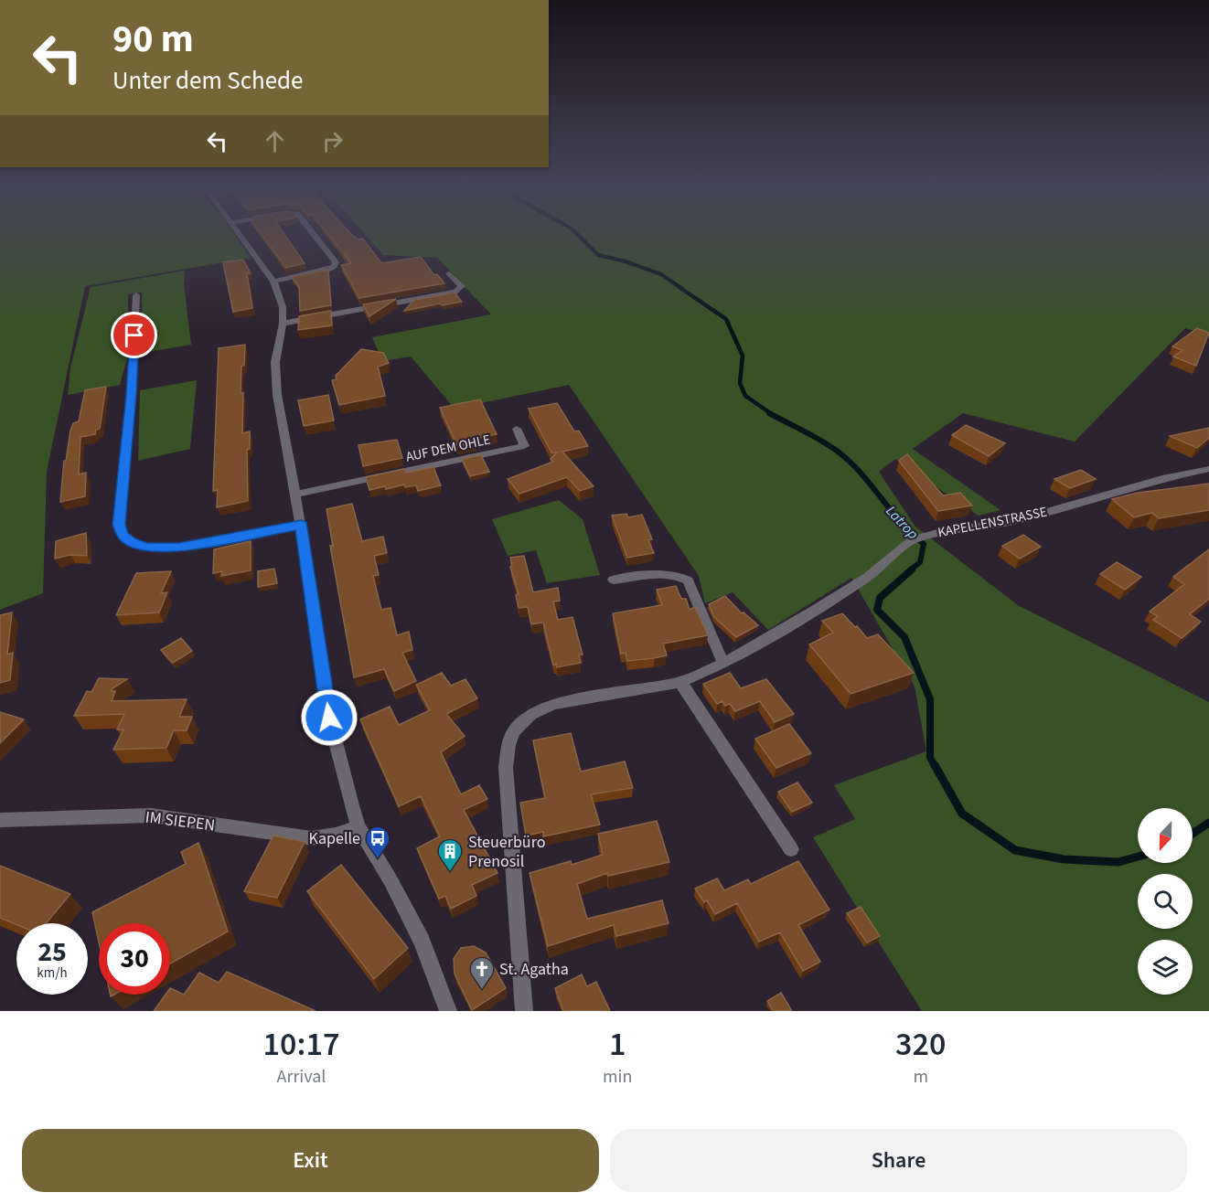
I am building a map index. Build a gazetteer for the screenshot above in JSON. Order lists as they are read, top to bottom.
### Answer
{
  "streets": {
    "street": ["AUF DEM OHLE", "KAPELLENSTRASSE", "IM SIEPEN"]
  },
  "water": ["Latrop"],
  "places": {
    "bus stop": ["Kapelle"],
    "building": ["Steuerbüro Prenosil"],
    "church": ["St. Agatha"]
  },
  "north": "bottom",
  "page": {
    "turn": ["90 m", "Unter dem Schede"],
    "speed": "25 km/h",
    "limit": "30",
    "eta": [
      "10:17",
      "Arrival",
      "1",
      "min",
      "320",
      "m"
    ],
    "buttons": ["Exit", "Share"]
  }
}
